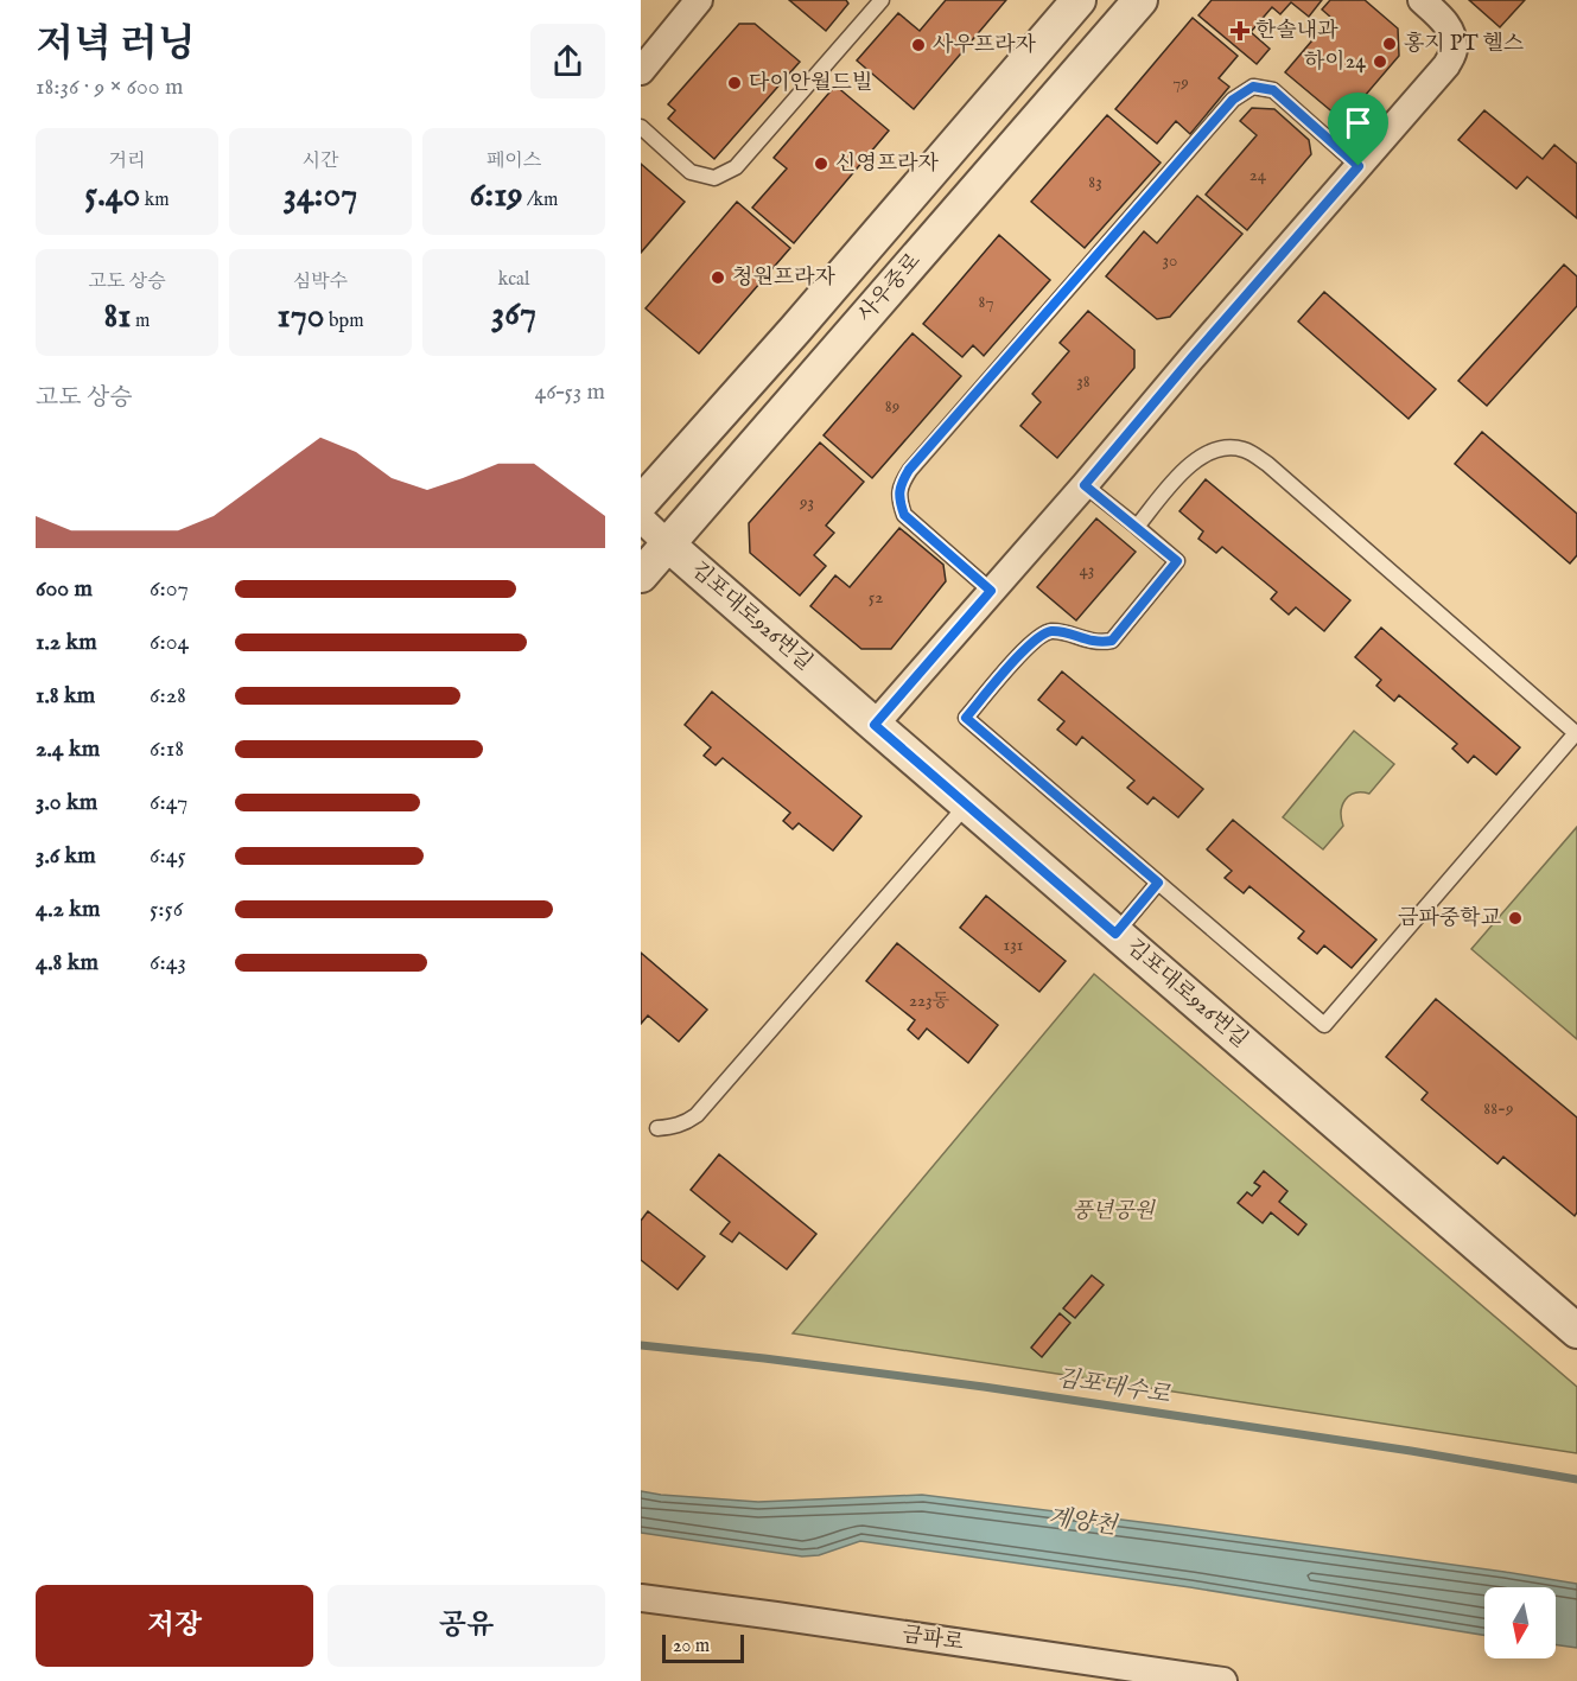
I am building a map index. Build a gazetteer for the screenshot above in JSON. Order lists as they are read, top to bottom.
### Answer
{
  "streets": {
    "street": ["사우중로", "김포대로926번길", "금파로"]
  },
  "crossings": [
    ["사우중로", "김포대로926번길"]
  ],
  "water": ["김포대수로", "계양천"],
  "parks": ["풍년공원"],
  "places": {
    "health": ["한솔내과"],
    "other": [
      "홍지 PT 헬스",
      "사우프라자",
      "하이24",
      "다이안월드빌",
      "신영프라자",
      "청원프라자",
      "금파중학교"
    ]
  },
  "house_numbers": [
    "79",
    "24",
    "83",
    "30",
    "87",
    "38",
    "89",
    "93",
    "43",
    "52",
    "131",
    "223동",
    "88-9"
  ],
  "scale_bar": "20 m",
  "north": "bottom",
  "page": {
    "heading": ["저녁 러닝", "18:36 · 9 × 600 m"],
    "stats": [
      ["거리", "5.40 km"],
      ["시간", "34:07"],
      ["페이스", "6:19 /km"],
      ["고도 상승", "81 m"],
      ["심박수", "170 bpm"],
      ["kcal", "367"]
    ],
    "chart": ["고도 상승", "46–53 m"],
    "list": [
      {
        "name": "600 m",
        "note": "6:07"
      },
      {
        "name": "1.2 km",
        "note": "6:04"
      },
      {
        "name": "1.8 km",
        "note": "6:28"
      },
      {
        "name": "2.4 km",
        "note": "6:18"
      },
      {
        "name": "3.0 km",
        "note": "6:47"
      },
      {
        "name": "3.6 km",
        "note": "6:45"
      },
      {
        "name": "4.2 km",
        "note": "5:56"
      },
      {
        "name": "4.8 km",
        "note": "6:43"
      }
    ],
    "buttons": ["저장", "공유"],
    "scale": "20 m"
  }
}
